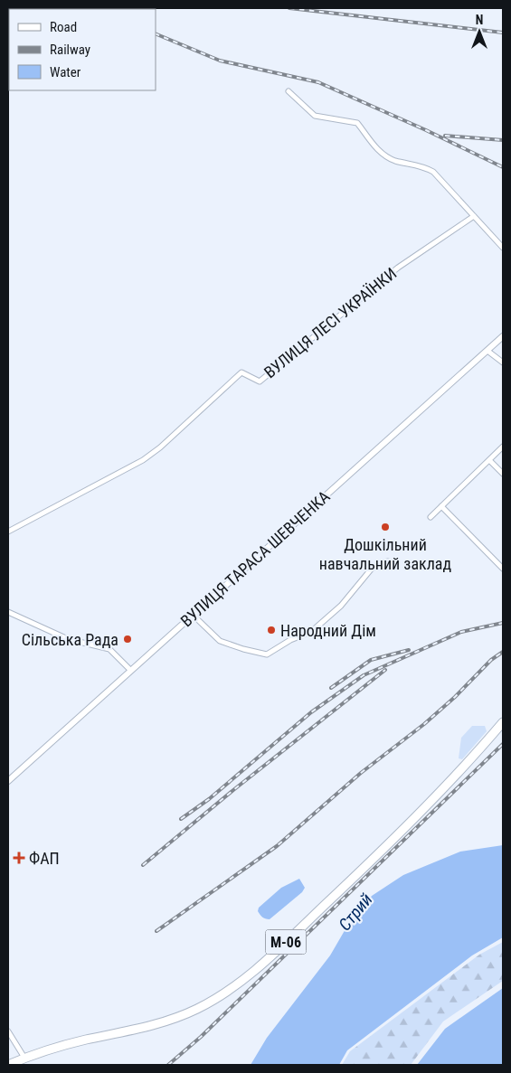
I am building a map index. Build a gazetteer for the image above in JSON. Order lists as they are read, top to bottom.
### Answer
{
  "streets": {
    "highway": ["М-06"],
    "street": ["ВУЛИЦЯ ЛЕСІ УКРАЇНКИ", "ВУЛИЦЯ ТАРАСА ШЕВЧЕНКА"]
  },
  "water": ["Стрий"],
  "places": {
    "other": ["Дошкільний навчальний заклад", "Народний Дім", "Сільська Рада"],
    "health": ["ФАП"]
  },
  "legend": ["Road", "Railway", "Water"],
  "north": "top"
}
